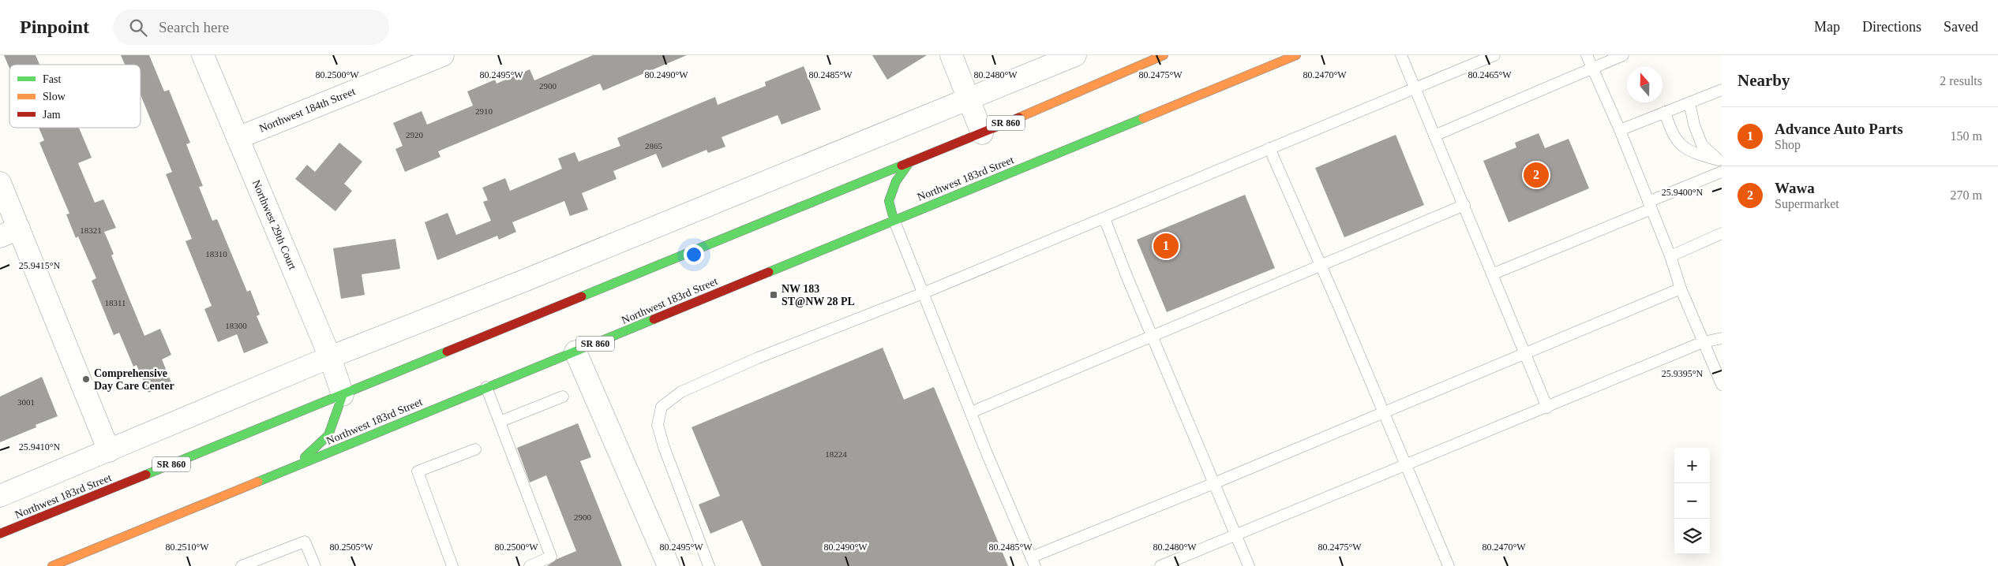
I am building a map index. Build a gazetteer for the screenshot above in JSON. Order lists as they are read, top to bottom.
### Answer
{
  "streets": {
    "main road": ["SR 860", "Northwest 183rd Street"],
    "street": ["Northwest 184th Street", "Northwest 29th Court"]
  },
  "crossings": [
    ["Northwest 184th Street", "Northwest 29th Court"],
    ["Northwest 183rd Street", "Northwest 29th Court"]
  ],
  "places": {
    "transit": ["NW 183 ST@NW 28 PL"],
    "other": ["Comprehensive Day Care Center"]
  },
  "house_numbers": [
    "2900",
    "2910",
    "2920",
    "2865",
    "18321",
    "18310",
    "18311",
    "18300",
    "3001",
    "18224",
    "2900"
  ],
  "legend": ["Fast", "Slow", "Jam"],
  "north": "top",
  "page": {
    "header": "Pinpoint",
    "search": "Search here",
    "nav": ["Map", "Directions", "Saved"],
    "heading": ["Nearby", "2 results"],
    "list": [
      {
        "mark": "1",
        "name": "Advance Auto Parts",
        "note": "Shop",
        "value": "150 m"
      },
      {
        "mark": "2",
        "name": "Wawa",
        "note": "Supermarket",
        "value": "270 m"
      }
    ],
    "pins": ["2", "1"],
    "map_buttons": ["+", "−"]
  },
  "coordinates": [
    "80.2500°W",
    "80.2495°W",
    "80.2490°W",
    "80.2485°W",
    "80.2480°W",
    "80.2475°W",
    "80.2470°W",
    "80.2465°W",
    "25.9400°N",
    "25.9415°N",
    "25.9395°N",
    "25.9410°N",
    "80.2510°W",
    "80.2505°W"
  ]
}
